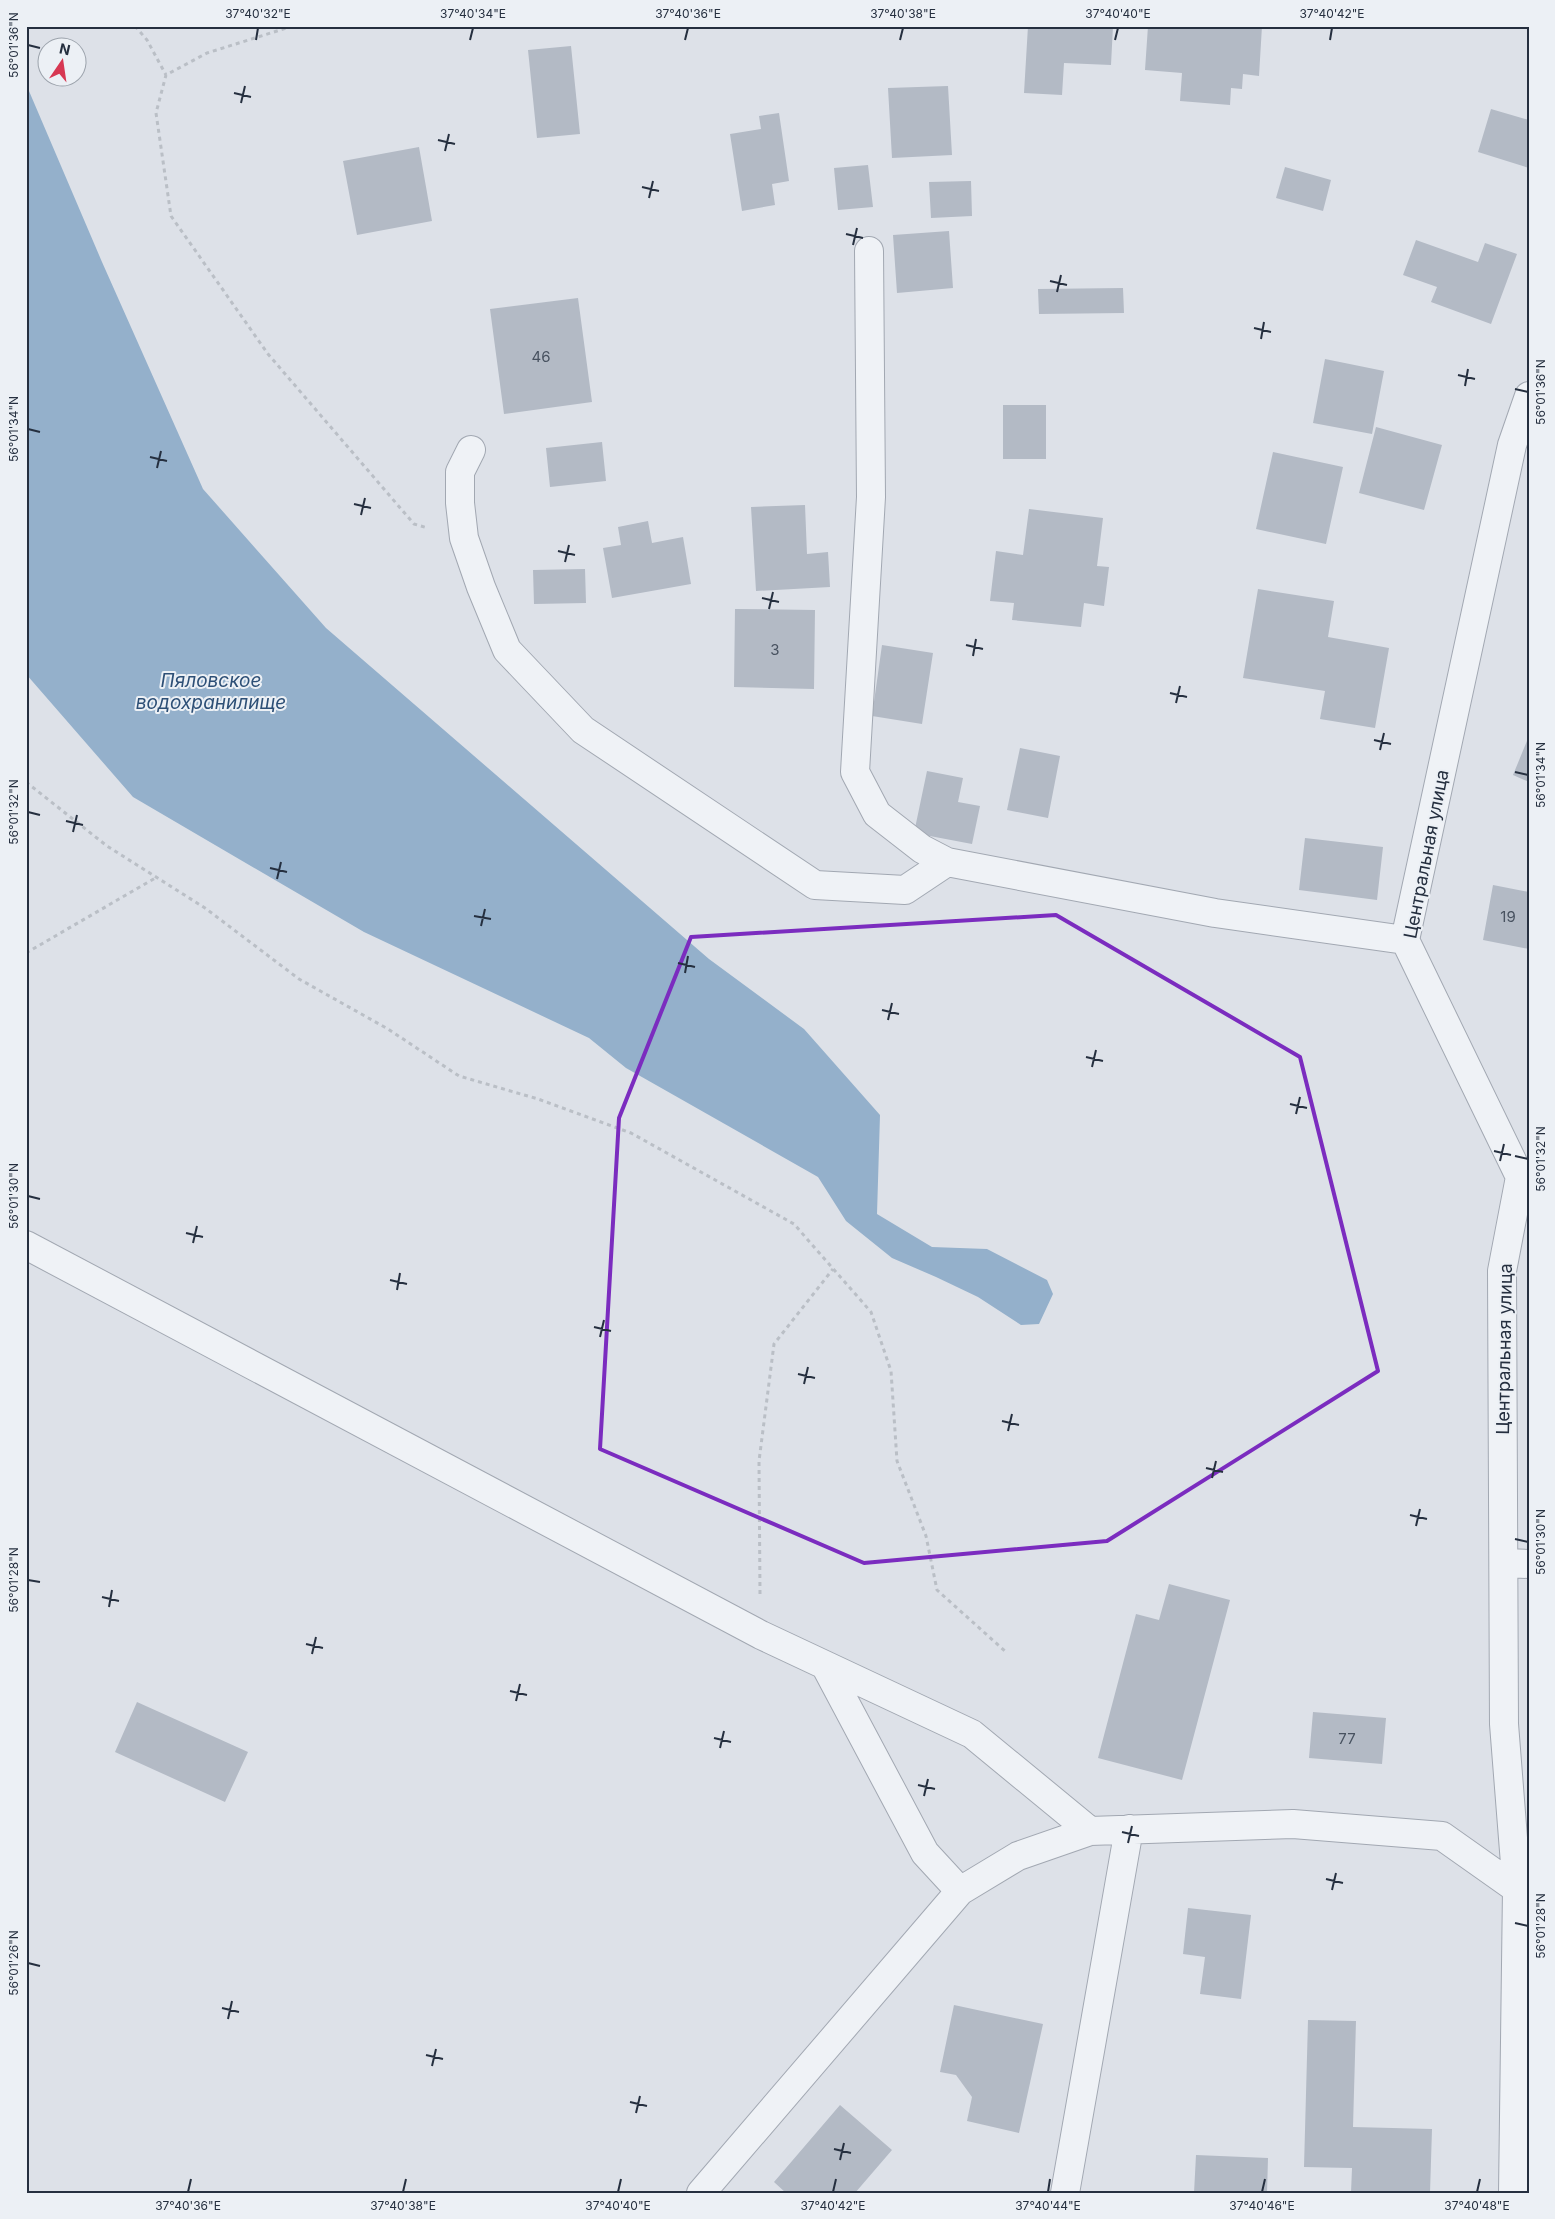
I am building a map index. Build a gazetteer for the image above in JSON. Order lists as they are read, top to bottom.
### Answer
{
  "streets": {
    "street": ["Центральная улица"]
  },
  "water": ["Пяловское водохранилище"],
  "house_numbers": [
    "46",
    "3",
    "19",
    "77"
  ],
  "north": "top",
  "coordinates": [
    "37°40'32\"E",
    "37°40'34\"E",
    "37°40'36\"E",
    "37°40'38\"E",
    "37°40'40\"E",
    "37°40'42\"E",
    "56°01'36\"N",
    "56°01'34\"N",
    "56°01'32\"N",
    "56°01'30\"N",
    "56°01'28\"N",
    "56°01'26\"N",
    "37°40'44\"E",
    "37°40'46\"E",
    "37°40'48\"E"
  ]
}
